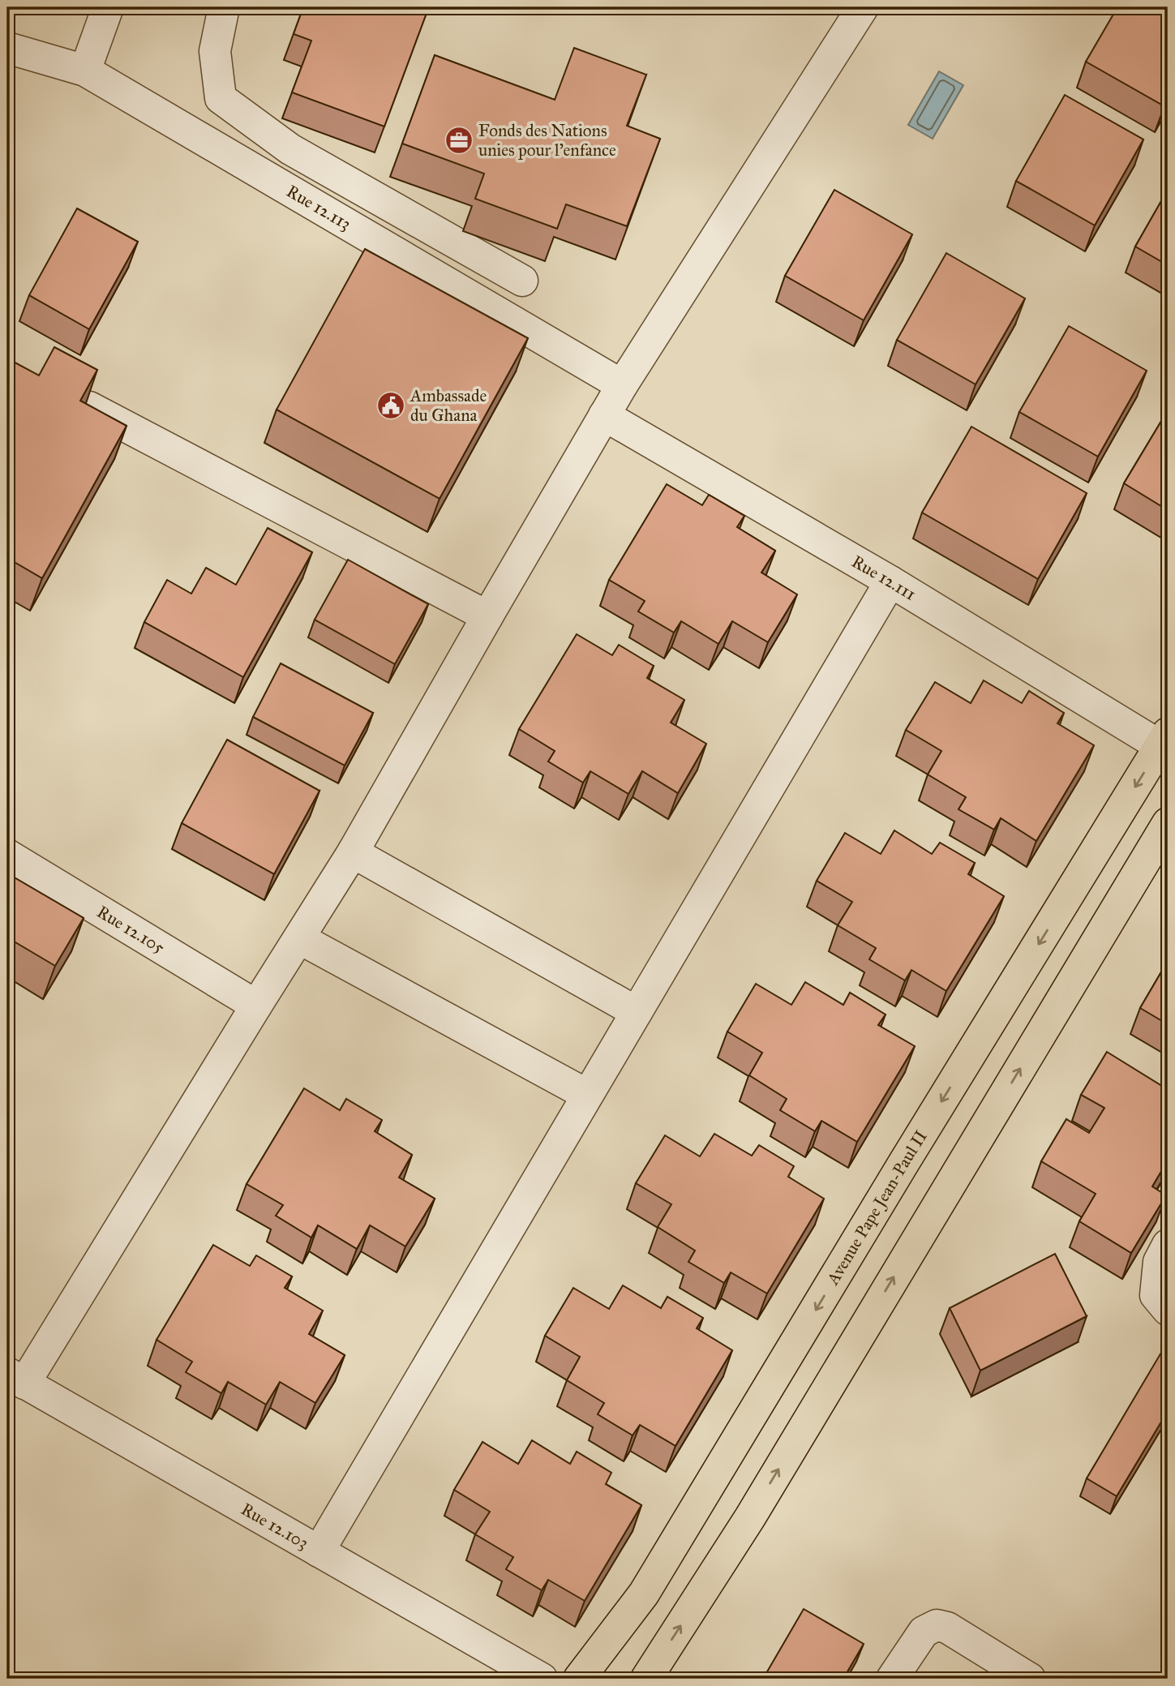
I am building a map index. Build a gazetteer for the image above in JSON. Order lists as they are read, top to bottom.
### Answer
{
  "streets": {
    "main road": ["Avenue Pape Jean-Paul II"],
    "street": [
      "Rue 12.113",
      "Rue 12.111",
      "Rue 12.105",
      "Rue 12.103"
    ]
  },
  "crossings": [
    ["Rue 12.111", "Avenue Pape Jean-Paul II"]
  ],
  "places": {
    "office": ["Fonds des Nations unies pour l’enfance"],
    "public building": ["Ambassade du Ghana"]
  }
}
